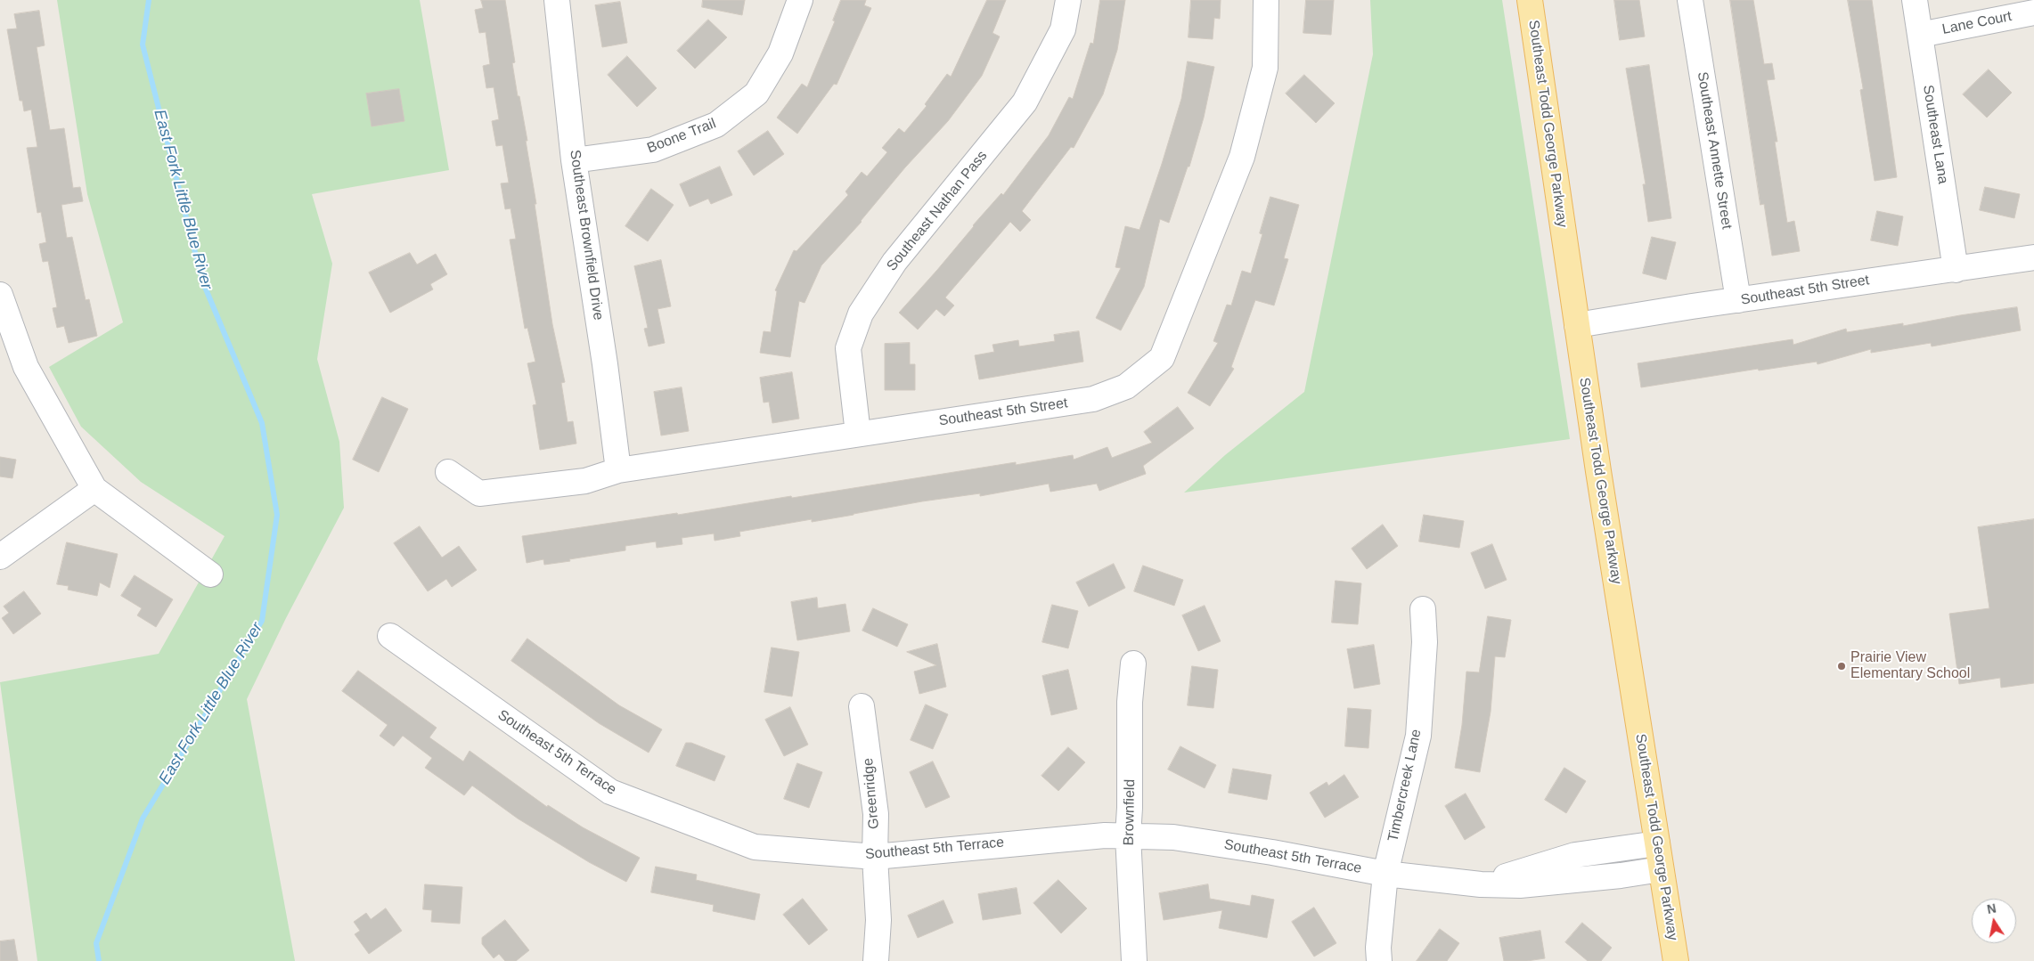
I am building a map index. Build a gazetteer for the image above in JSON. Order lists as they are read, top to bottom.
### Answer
{
  "streets": {
    "main road": ["Southeast Todd George Parkway"],
    "street": [
      "Lane Court",
      "Southeast Lana",
      "Boone Trail",
      "Southeast Annette Street",
      "Southeast Nathan Pass",
      "Southeast Brownfield Drive",
      "Southeast 5th Street",
      "Southeast 5th Terrace",
      "Timbercreek Lane",
      "Greenridge",
      "Brownfield"
    ]
  },
  "crossings": [
    ["Lane Court", "Southeast Lana"],
    ["Southeast Todd George Parkway", "Southeast 5th Street"],
    ["Southeast Todd George Parkway", "Southeast 5th Terrace"],
    ["Southeast Lana", "Southeast 5th Street"],
    ["Boone Trail", "Southeast Brownfield Drive"],
    ["Southeast Annette Street", "Southeast 5th Street"],
    ["Southeast Nathan Pass", "Southeast 5th Street"],
    ["Southeast Brownfield Drive", "Southeast 5th Street"],
    ["Southeast 5th Terrace", "Timbercreek Lane"],
    ["Southeast 5th Terrace", "Greenridge"],
    ["Southeast 5th Terrace", "Brownfield"]
  ],
  "water": ["East Fork Little Blue River"],
  "places": ["Prairie View Elementary School"],
  "north": "top"
}
